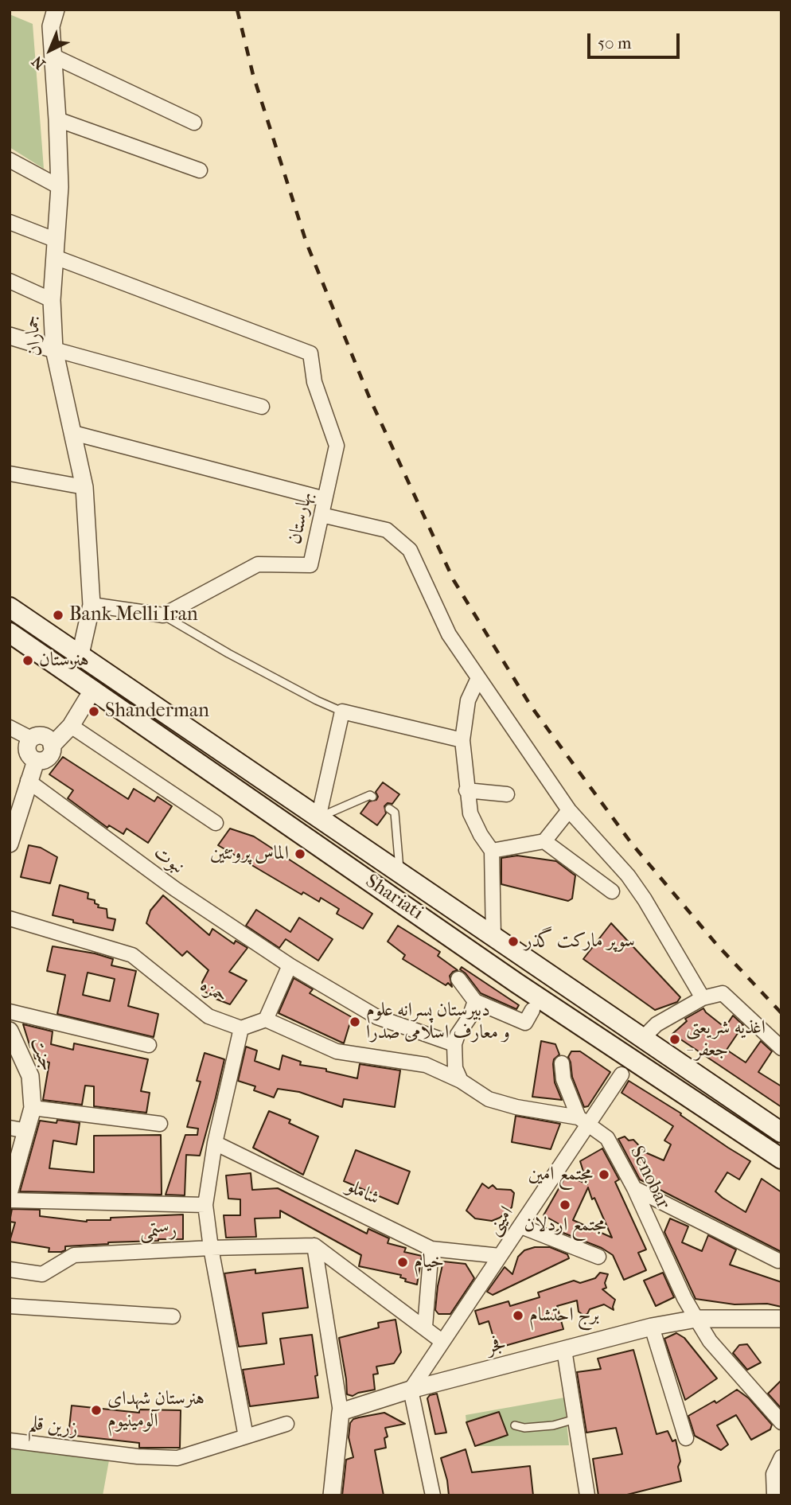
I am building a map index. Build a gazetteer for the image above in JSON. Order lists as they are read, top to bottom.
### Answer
{
  "streets": {
    "main road": ["Shariati"],
    "street": [
      "جماران",
      "بهارستان",
      "نبوت",
      "حمزه",
      "جنت",
      "Senobar",
      "شاملو",
      "امینی",
      "رستمی",
      "فجر",
      "زرین قلم"
    ]
  },
  "crossings": [
    ["جماران", "بهارستان"],
    ["جماران", "Shariati"],
    ["Shariati", "امینی"],
    ["Senobar", "امینی"],
    ["Senobar", "فجر"],
    ["شاملو", "امینی"],
    ["امینی", "فجر"]
  ],
  "places": [
    "Bank Melli Iran",
    "هنرستان",
    "Shanderman",
    "الماس پروتئین",
    "سوپر مارکت گذر",
    "دبیرستان پسرانه علوم و معارف اسلامی صدرا",
    "اغذیه شریعتی - جعفر",
    "مجتمع امین",
    "مجتمع اردلان",
    "خیام",
    "برج احتشام",
    "هنرستان شهدای آلومینیوم"
  ],
  "scale_bar": "50 m",
  "north": "bottom left"
}
